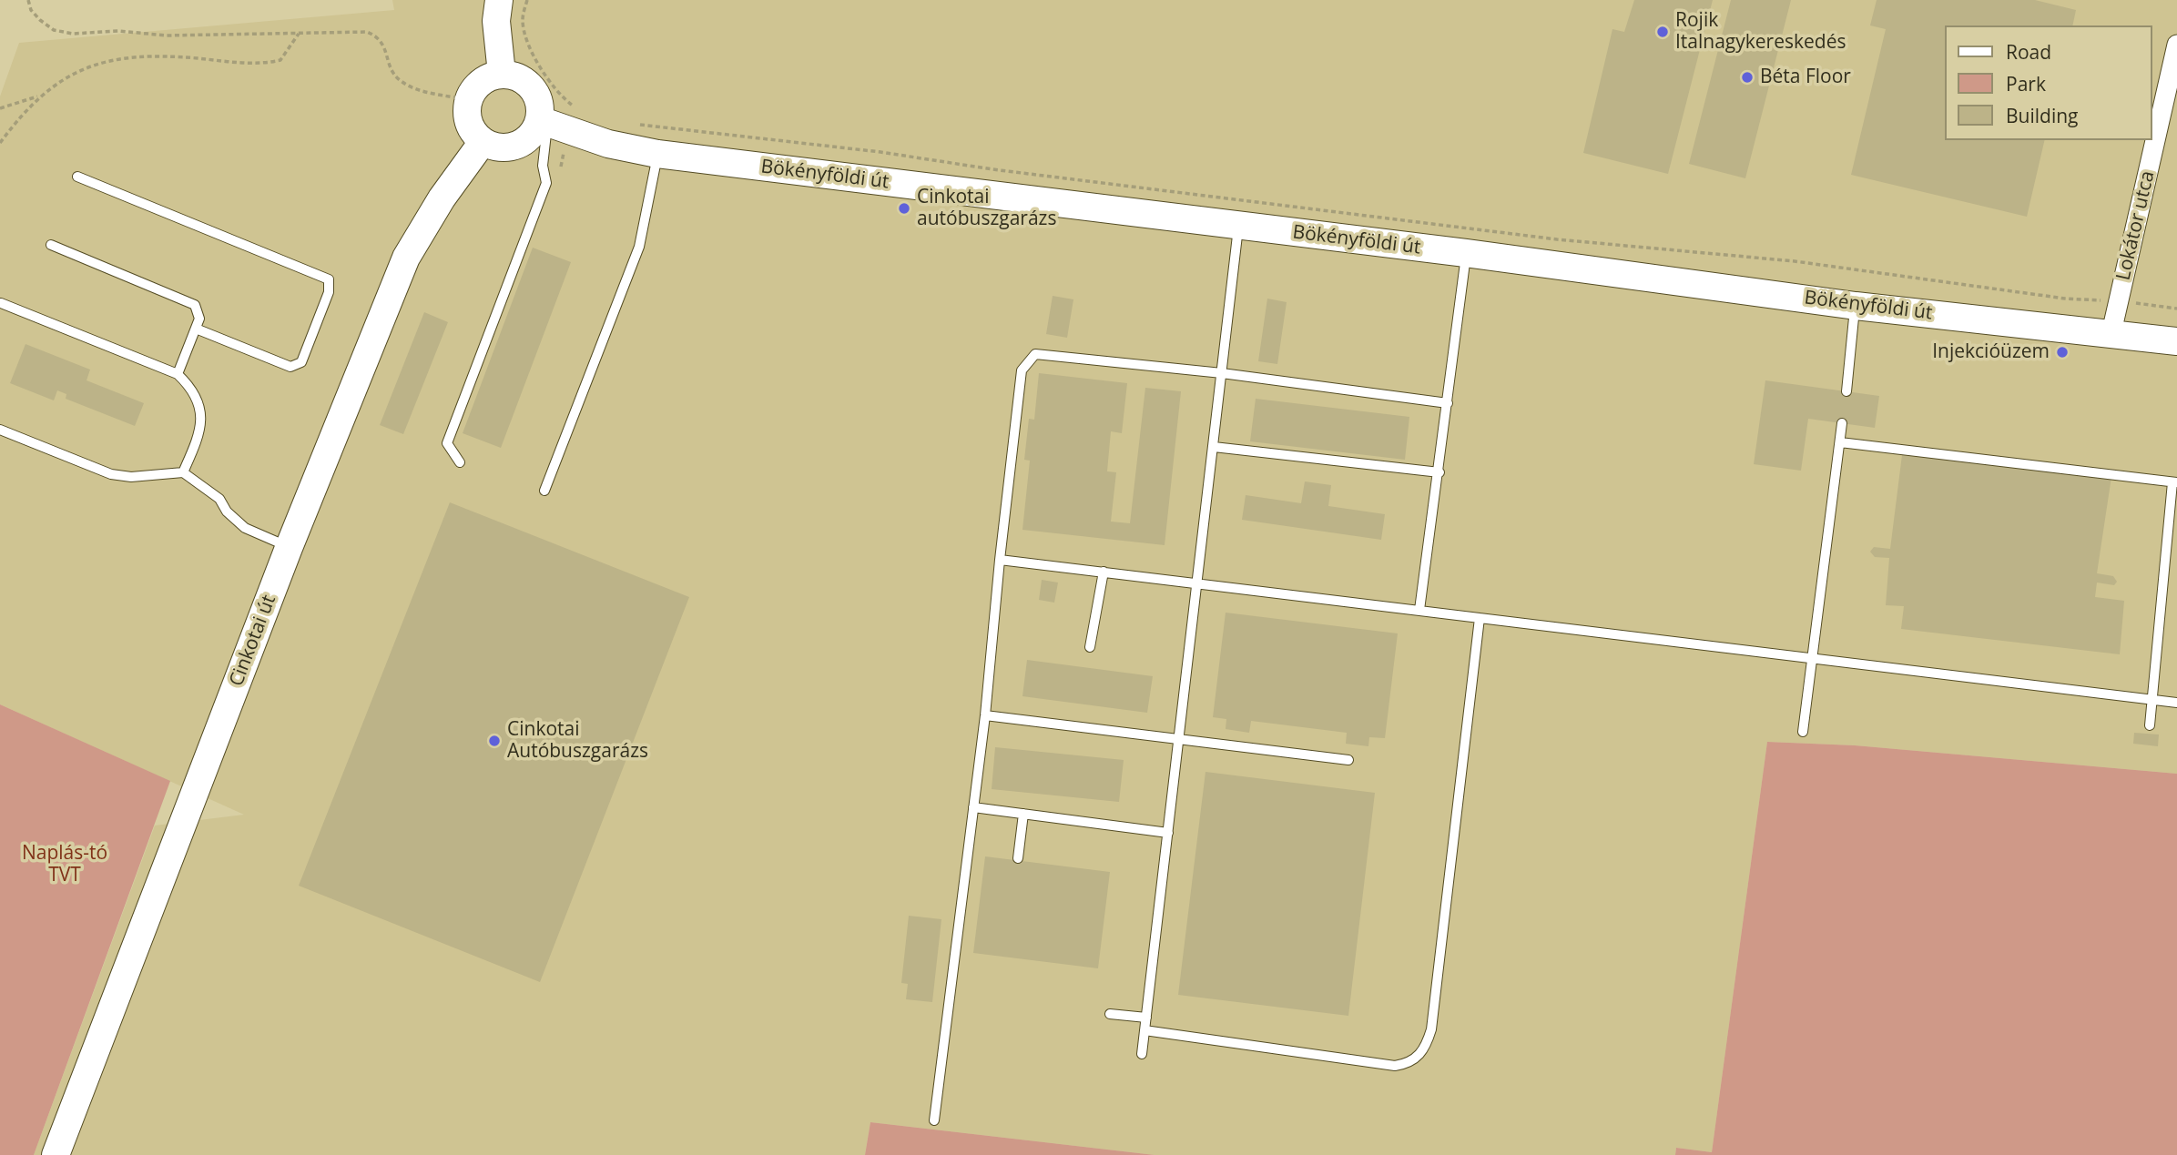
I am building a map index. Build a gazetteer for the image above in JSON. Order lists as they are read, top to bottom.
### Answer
{
  "streets": {
    "street": ["Bökényföldi út", "Lokátor utca", "Cinkotai út"]
  },
  "crossings": [
    ["Bökényföldi út", "Lokátor utca"],
    ["Bökényföldi út", "Cinkotai út"]
  ],
  "parks": ["Naplás-tó TVT"],
  "places": [
    "Rojik Italnagykereskedés",
    "Béta Floor",
    "Cinkotai autóbuszgarázs",
    "Injekcióüzem",
    "Cinkotai Autóbuszgarázs"
  ],
  "legend": ["Road", "Park", "Building"]
}
